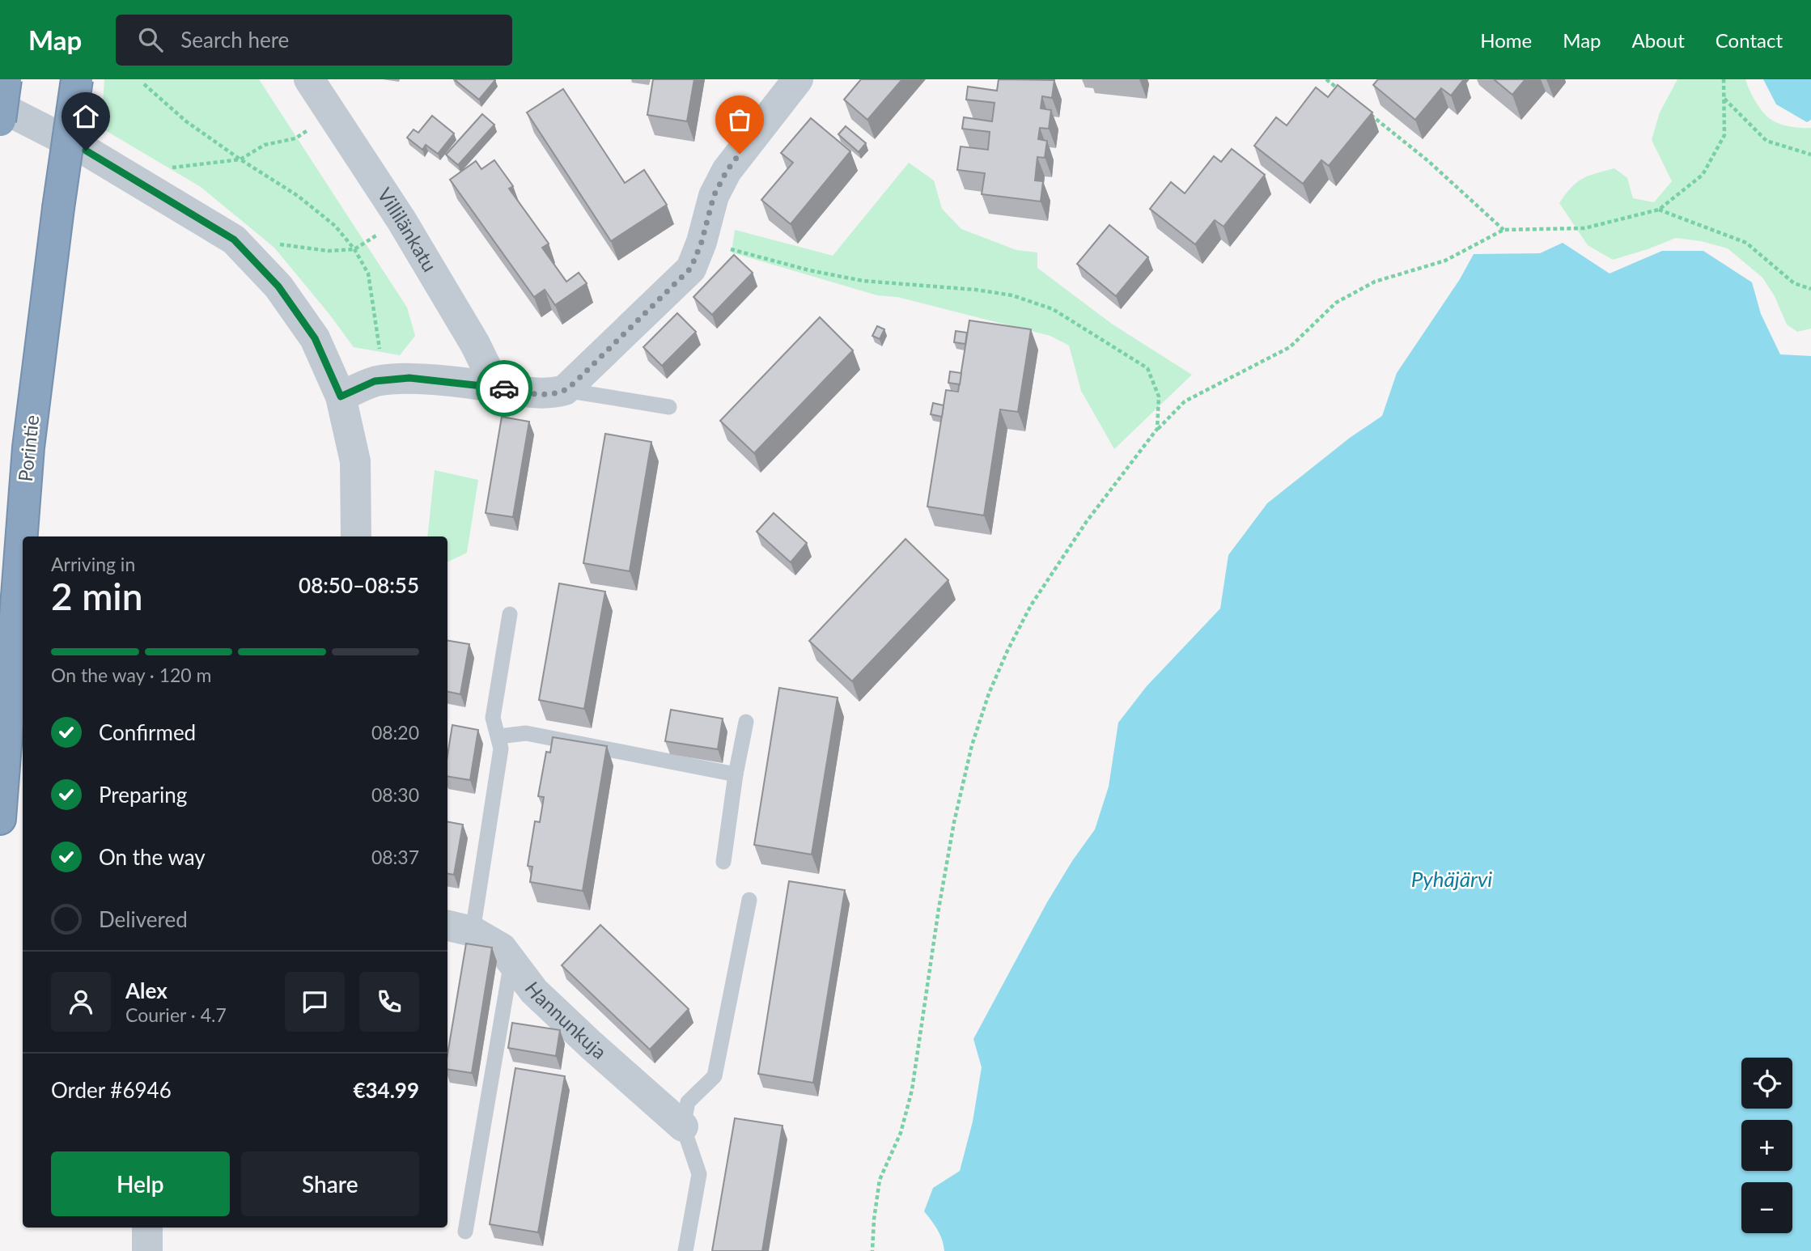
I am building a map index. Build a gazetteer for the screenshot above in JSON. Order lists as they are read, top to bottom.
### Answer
{
  "streets": {
    "highway": ["Porintie"],
    "street": ["Villilänkatu", "Hannunkuja"]
  },
  "water": ["Pyhäjärvi"],
  "page": {
    "header": "Map",
    "search": "Search here",
    "nav": [
      "Home",
      "Map",
      "About",
      "Contact"
    ],
    "heading": ["2 min", "Arriving in", "08:50–08:55"],
    "panel": [
      "Alex",
      "Courier · 4.7",
      "Order #6946",
      "€34.99"
    ],
    "bar": "On the way · 120 m",
    "list": [
      ["Confirmed", "08:20"],
      ["Preparing", "08:30"],
      ["On the way", "08:37"],
      "Delivered"
    ],
    "map_buttons": ["+", "−"],
    "buttons": ["Help", "Share"]
  }
}
